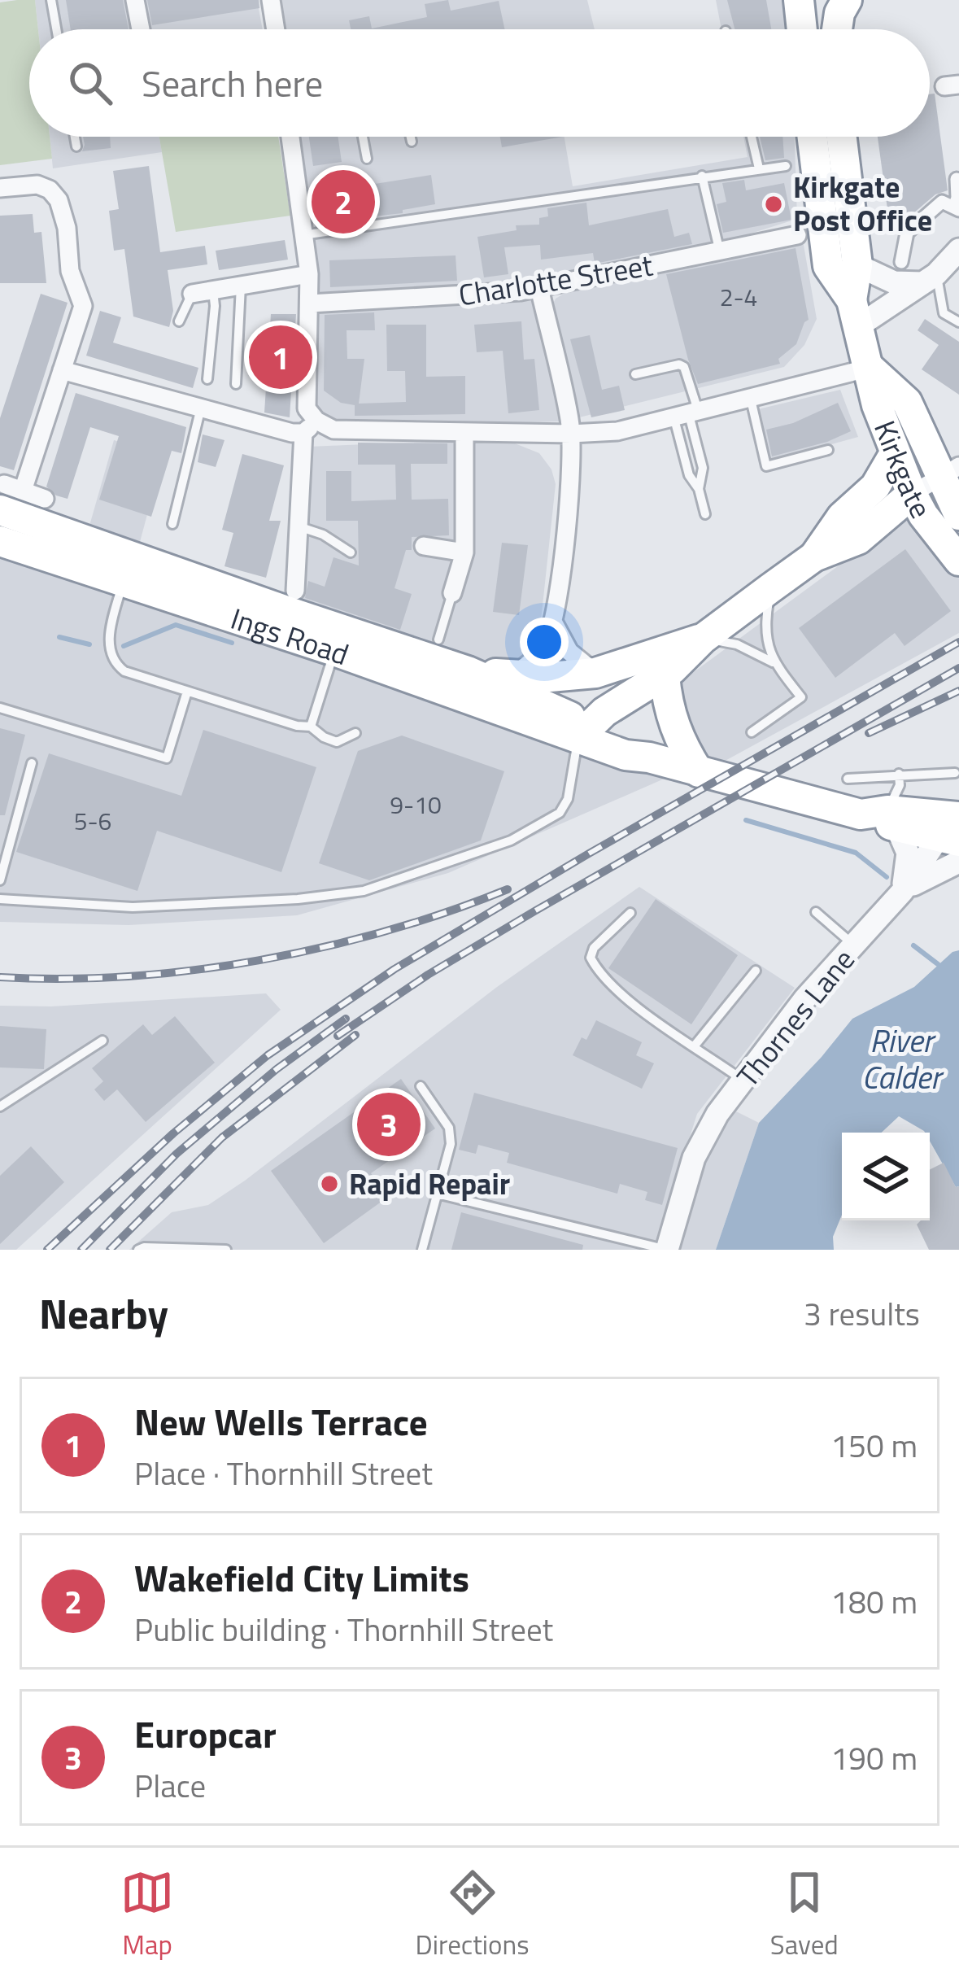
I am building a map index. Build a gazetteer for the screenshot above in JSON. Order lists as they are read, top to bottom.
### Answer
{
  "streets": {
    "highway": ["Kirkgate", "Ings Road"],
    "street": ["Charlotte Street", "Thornes Lane"]
  },
  "crossings": [
    ["Kirkgate", "Ings Road"],
    ["Ings Road", "Thornes Lane"]
  ],
  "water": ["River Calder"],
  "places": ["Kirkgate Post Office", "Rapid Repair"],
  "house_numbers": ["2-4", "9-10", "5-6"],
  "page": {
    "search": "Search here",
    "pins": ["2", "1", "3"],
    "heading": ["Nearby", "3 results"],
    "list": [
      {
        "mark": "1",
        "name": "New Wells Terrace",
        "note": "Place · Thornhill Street",
        "value": "150 m"
      },
      {
        "mark": "2",
        "name": "Wakefield City Limits",
        "note": "Public building · Thornhill Street",
        "value": "180 m"
      },
      {
        "mark": "3",
        "name": "Europcar",
        "note": "Place",
        "value": "190 m"
      }
    ],
    "nav": ["Map", "Directions", "Saved"]
  }
}
